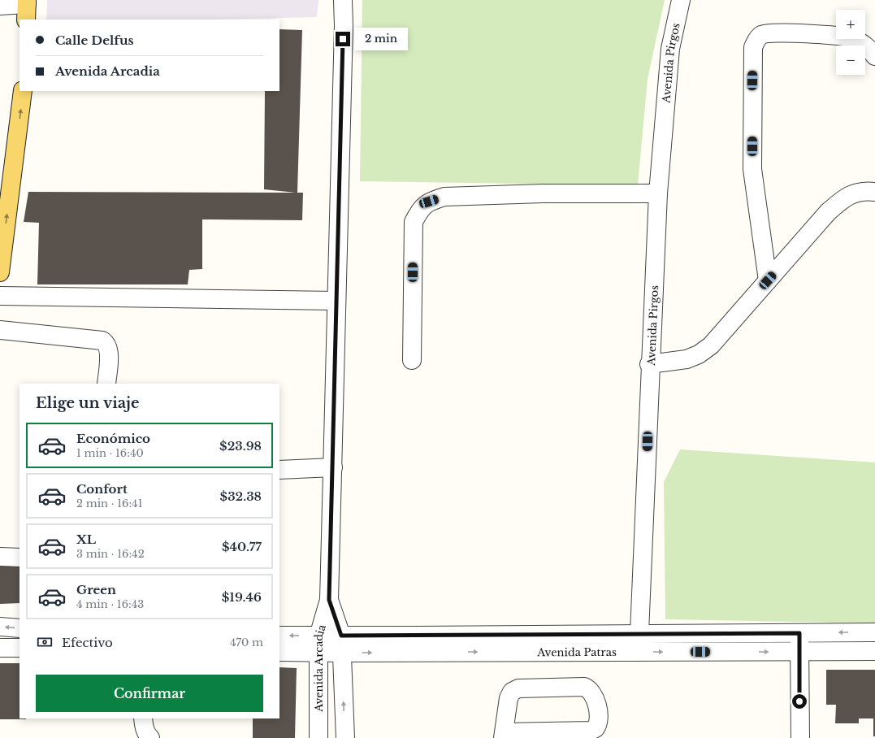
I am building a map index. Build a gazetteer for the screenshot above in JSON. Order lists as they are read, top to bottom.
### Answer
{
  "streets": {
    "street": ["Avenida Pirgos", "Avenida Patras", "Avenida Arcadia"]
  },
  "crossings": [
    ["Avenida Pirgos", "Avenida Patras"],
    ["Avenida Patras", "Avenida Arcadia"]
  ],
  "page": {
    "map_buttons": ["+", "−"],
    "banner": ["Calle Delfus", "Avenida Arcadia"],
    "bubble": "2 min",
    "heading": "Elige un viaje",
    "list": [
      {
        "name": "Económico",
        "note": "1 min · 16:40",
        "value": "$23.98"
      },
      {
        "name": "Confort",
        "note": "2 min · 16:41",
        "value": "$32.38"
      },
      {
        "name": "XL",
        "note": "3 min · 16:42",
        "value": "$40.77"
      },
      {
        "name": "Green",
        "note": "4 min · 16:43",
        "value": "$19.46"
      }
    ],
    "pay": ["Efectivo", "470 m"],
    "buttons": "Confirmar"
  }
}
